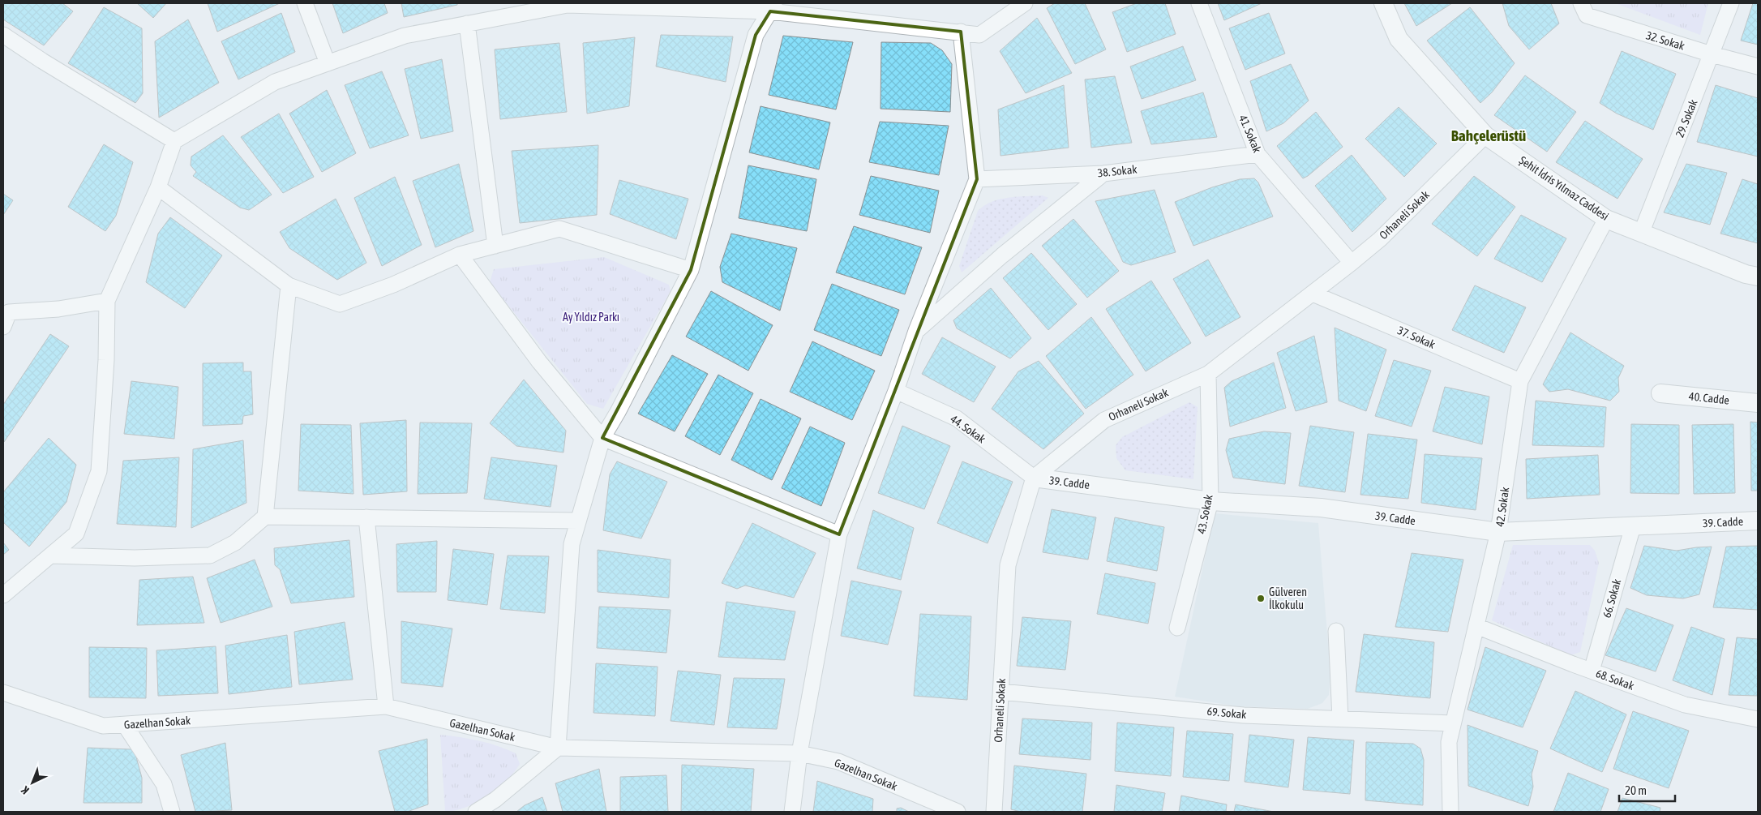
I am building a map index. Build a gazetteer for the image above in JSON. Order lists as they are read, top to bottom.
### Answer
{
  "streets": {
    "street": [
      "32. Sokak",
      "29. Sokak",
      "41. Sokak",
      "38. Sokak",
      "Şehit İdris Yılmaz Caddesi",
      "Orhaneli Sokak",
      "37. Sokak",
      "40. Cadde",
      "44. Sokak",
      "39. Cadde",
      "42. Sokak",
      "43. Sokak",
      "66. Sokak",
      "68. Sokak",
      "69. Sokak",
      "Gazelhan Sokak"
    ]
  },
  "crossings": [
    ["32. Sokak", "29. Sokak"],
    ["29. Sokak", "Şehit İdris Yılmaz Caddesi"],
    ["41. Sokak", "38. Sokak"],
    ["41. Sokak", "Orhaneli Sokak"],
    ["Şehit İdris Yılmaz Caddesi", "Orhaneli Sokak"],
    ["Şehit İdris Yılmaz Caddesi", "42. Sokak"],
    ["Orhaneli Sokak", "37. Sokak"],
    ["Orhaneli Sokak", "44. Sokak"],
    ["Orhaneli Sokak", "39. Cadde"],
    ["Orhaneli Sokak", "43. Sokak"],
    ["Orhaneli Sokak", "69. Sokak"],
    ["37. Sokak", "42. Sokak"],
    ["44. Sokak", "39. Cadde"],
    ["39. Cadde", "42. Sokak"],
    ["39. Cadde", "43. Sokak"],
    ["39. Cadde", "66. Sokak"],
    ["42. Sokak", "68. Sokak"],
    ["42. Sokak", "69. Sokak"],
    ["66. Sokak", "68. Sokak"]
  ],
  "districts": ["Bahçelerüstü"],
  "parks": ["Ay Yıldız Parkı"],
  "places": ["Gülveren İlkokulu"],
  "scale_bar": "20 m",
  "north": "bottom left"
}
